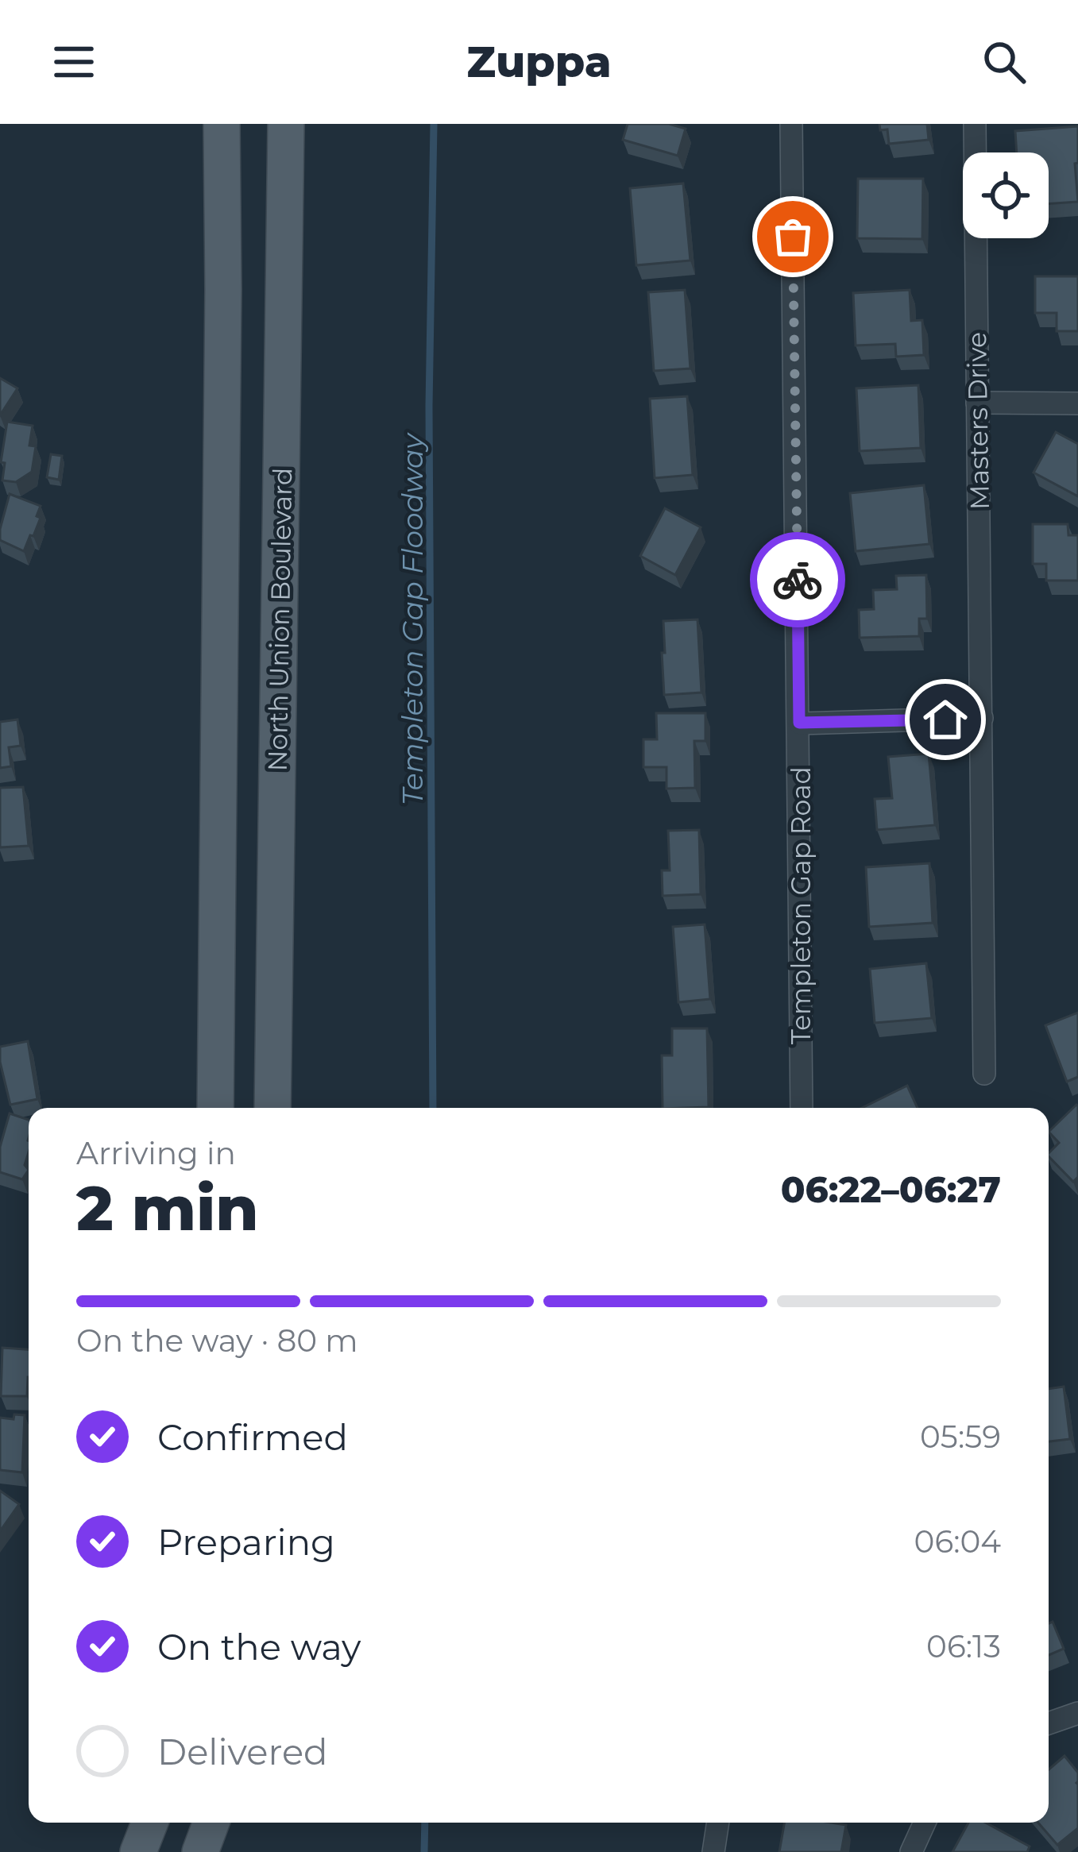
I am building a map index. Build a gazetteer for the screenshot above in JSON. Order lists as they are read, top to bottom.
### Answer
{
  "streets": {
    "main road": ["North Union Boulevard"],
    "street": ["Masters Drive", "Templeton Gap Road"]
  },
  "water": ["Templeton Gap Floodway"],
  "page": {
    "header": "Zuppa",
    "heading": ["2 min", "Arriving in", "06:22–06:27"],
    "bar": "On the way · 80 m",
    "list": [
      ["Confirmed", "05:59"],
      ["Preparing", "06:04"],
      ["On the way", "06:13"],
      "Delivered"
    ]
  }
}
